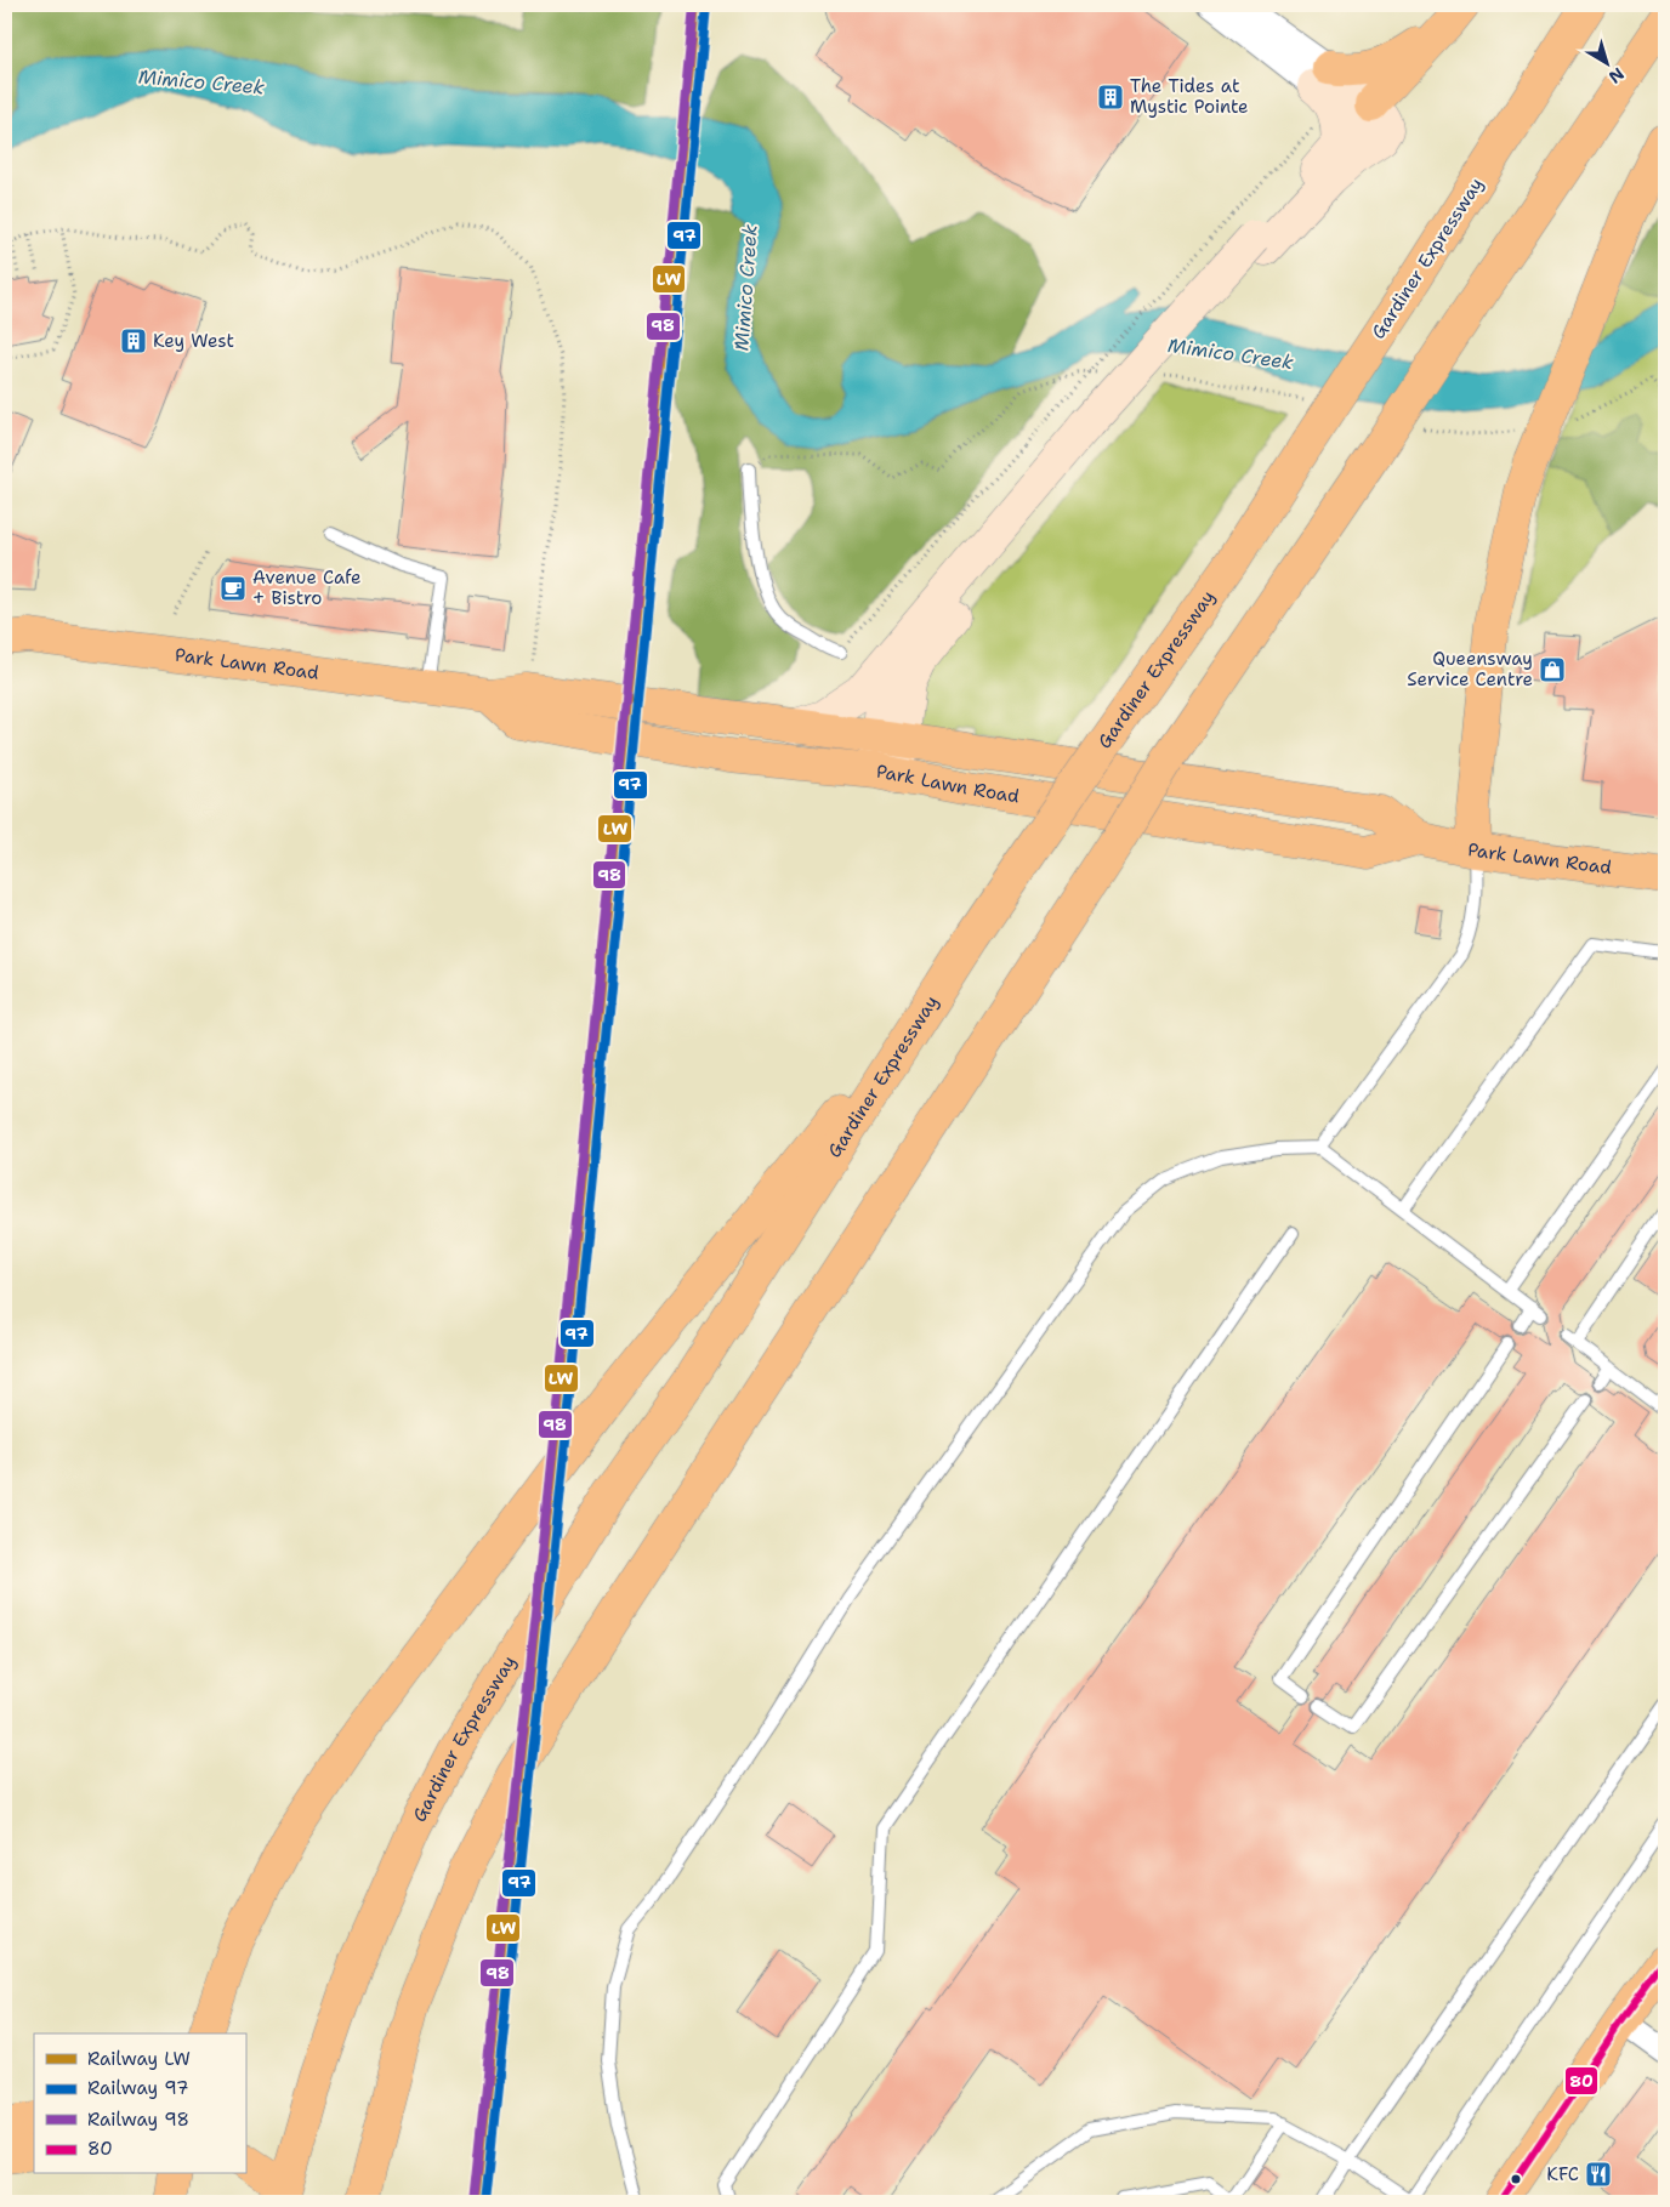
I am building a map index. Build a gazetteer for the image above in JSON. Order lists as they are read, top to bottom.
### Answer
{
  "streets": {
    "main road": ["Gardiner Expressway", "Park Lawn Road"]
  },
  "water": ["Mimico Creek"],
  "places": {
    "building": ["The Tides at Mystic Pointe", "Key West"],
    "cafe": ["Avenue Cafe + Bistro"],
    "shop": ["Queensway Service Centre"],
    "restaurant": ["KFC"]
  },
  "lines": [
    "rail line LW",
    "rail line 97",
    "rail line 98",
    "transit line 80"
  ],
  "legend": [
    "Railway LW",
    "Railway 97",
    "Railway 98",
    "80"
  ],
  "north": "bottom right"
}
